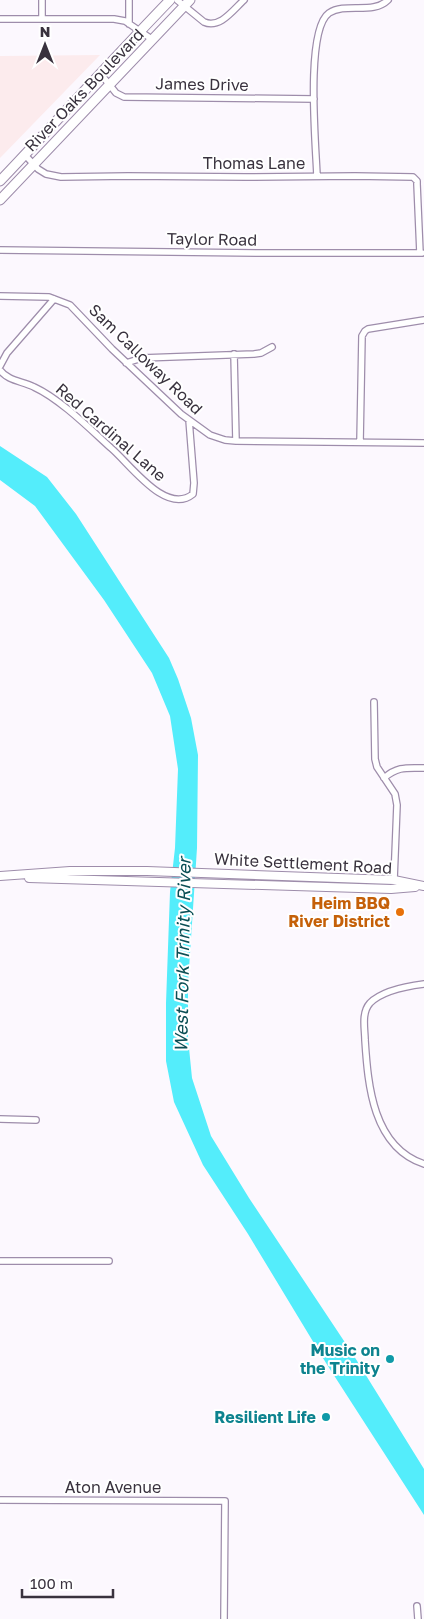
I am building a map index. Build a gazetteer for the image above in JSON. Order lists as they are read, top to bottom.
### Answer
{
  "streets": {
    "main road": ["River Oaks Boulevard", "White Settlement Road"],
    "street": [
      "James Drive",
      "Thomas Lane",
      "Taylor Road",
      "Sam Calloway Road",
      "Red Cardinal Lane",
      "Aton Avenue"
    ]
  },
  "crossings": [
    ["James Drive", "River Oaks Boulevard"],
    ["River Oaks Boulevard", "Thomas Lane"],
    ["Thomas Lane", "Taylor Road"],
    ["Sam Calloway Road", "Red Cardinal Lane"]
  ],
  "water": ["West Fork Trinity River"],
  "places": ["Heim BBQ River District", "Music on the Trinity", "Resilient Life"],
  "scale_bar": "100 m",
  "north": "top"
}
